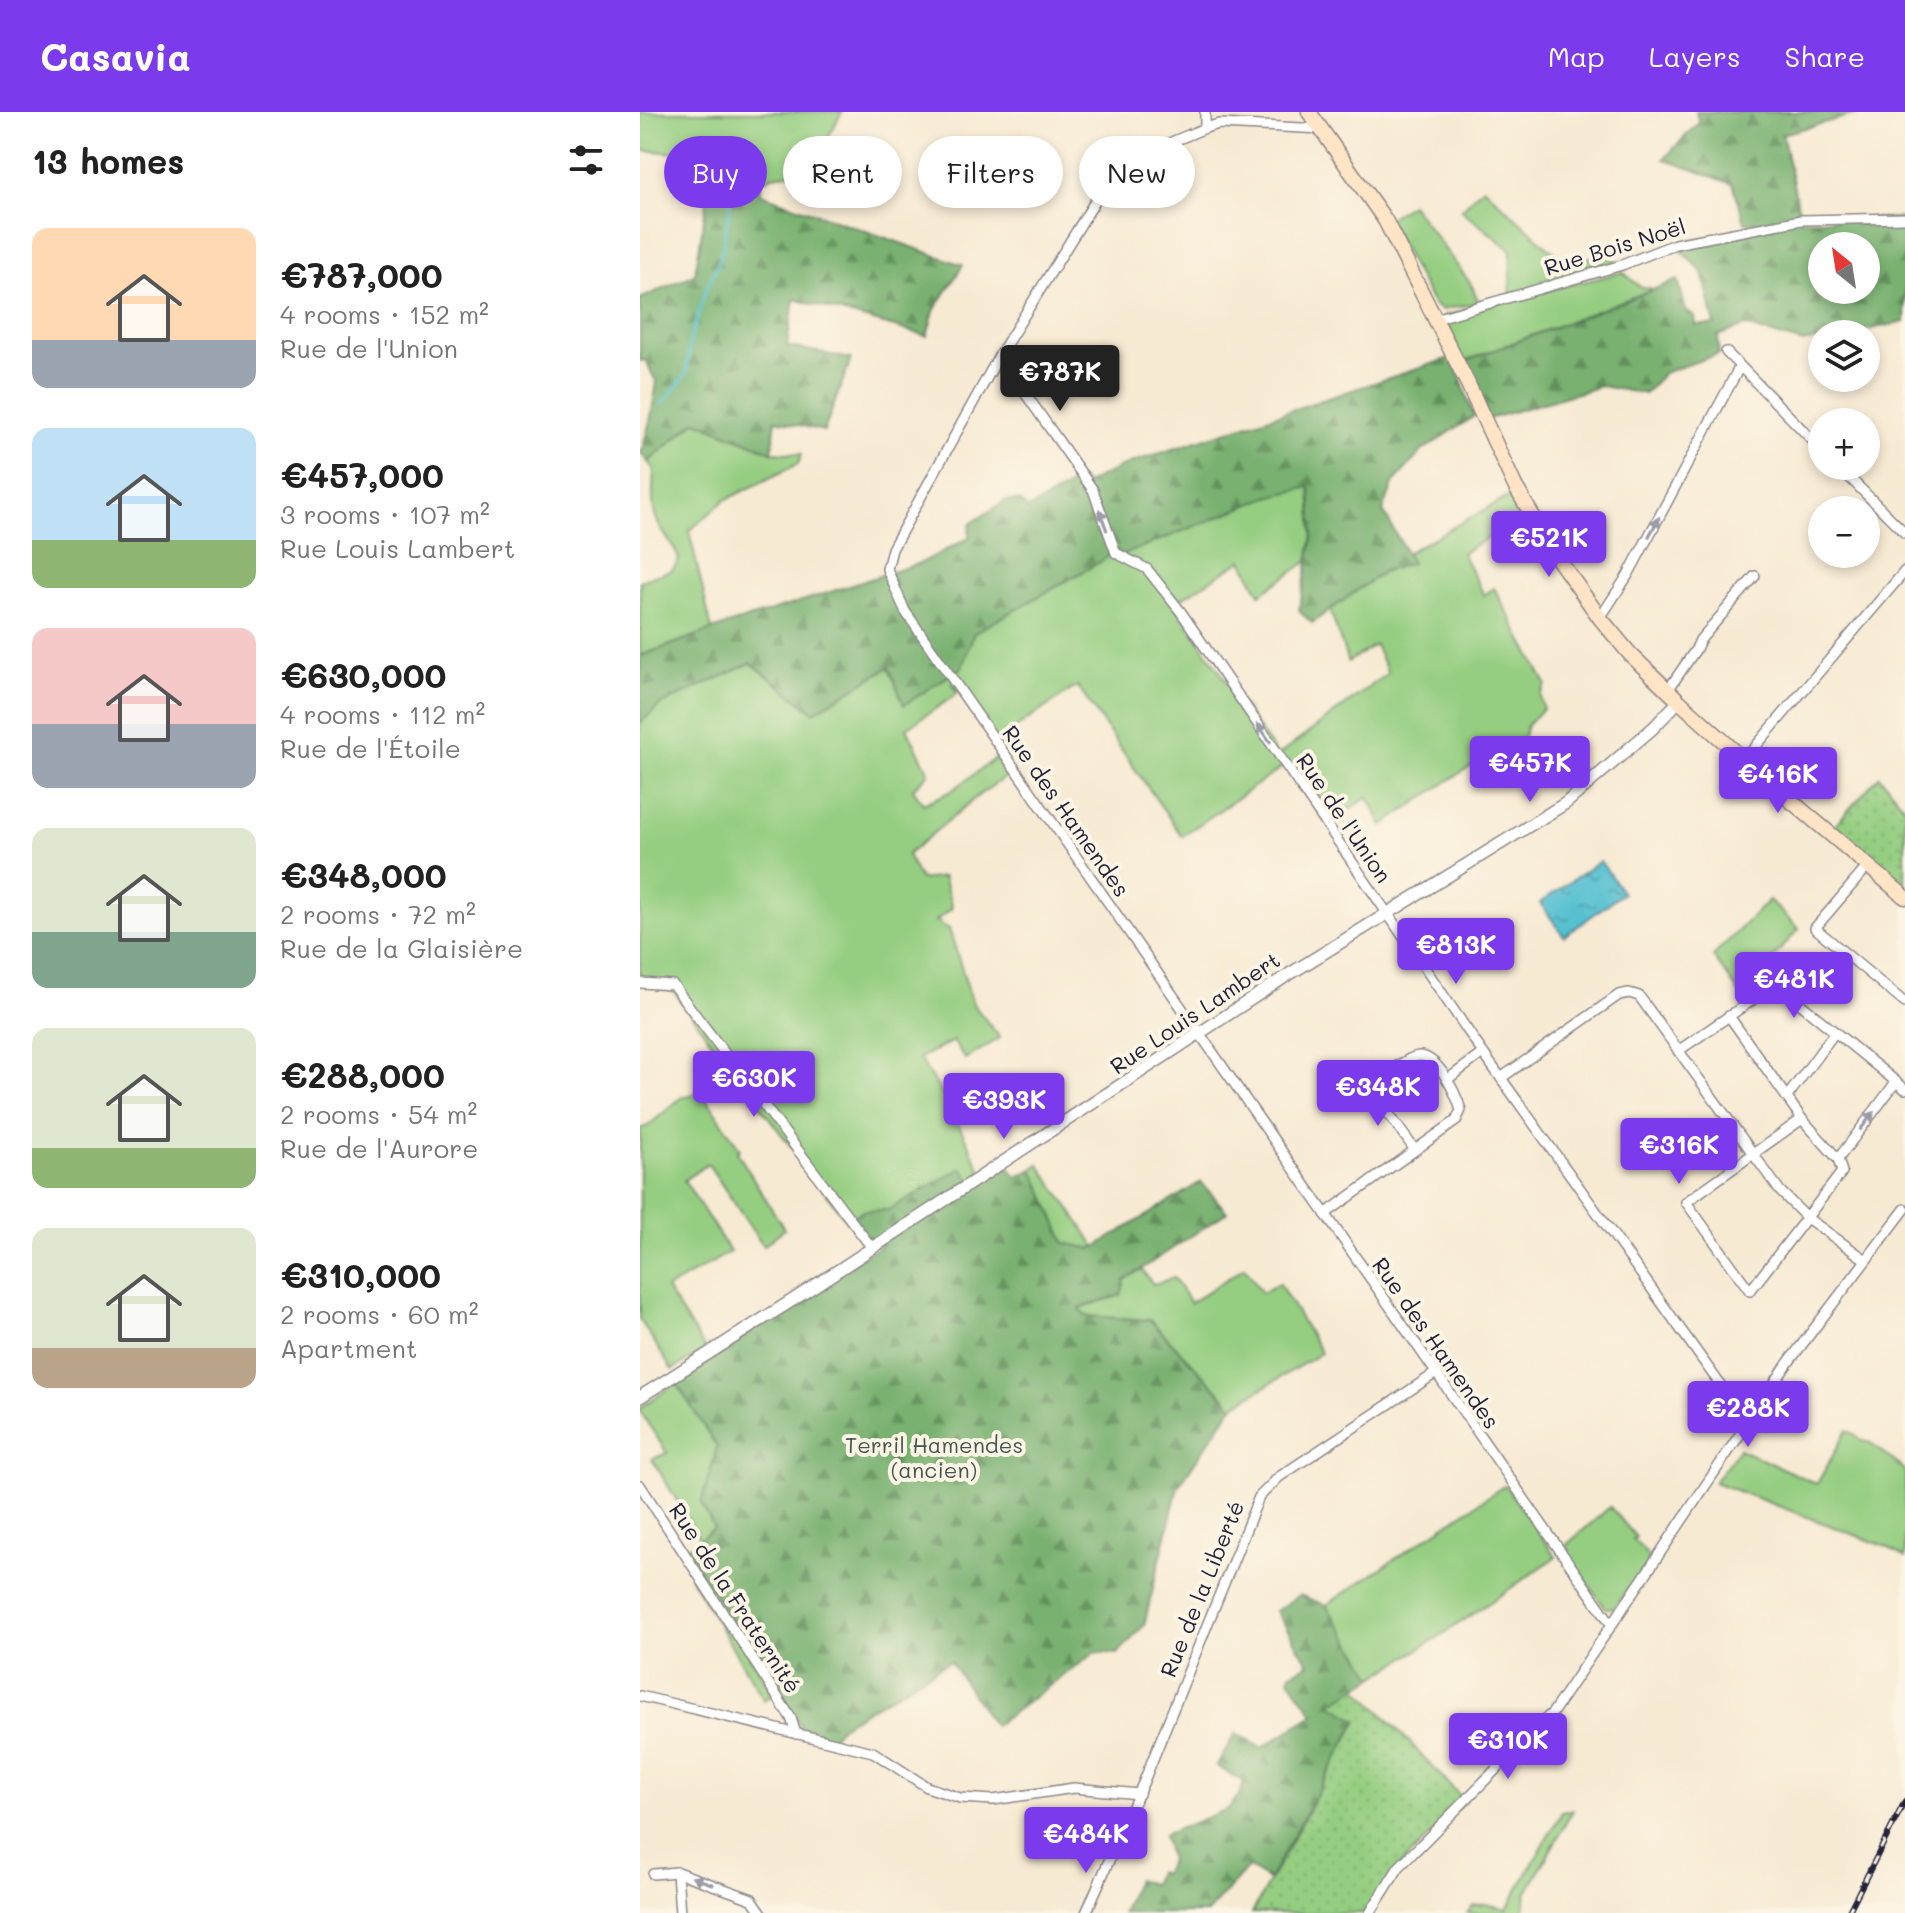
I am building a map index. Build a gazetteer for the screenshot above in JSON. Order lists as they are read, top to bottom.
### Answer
{
  "streets": {
    "street": [
      "Rue Bois Noël",
      "Rue des Hamendes",
      "Rue de l'Union",
      "Rue Louis Lambert",
      "Rue de la Liberté",
      "Rue de la Fraternité"
    ]
  },
  "crossings": [
    ["Rue des Hamendes", "Rue de l'Union"],
    ["Rue des Hamendes", "Rue Louis Lambert"],
    ["Rue des Hamendes", "Rue de la Liberté"],
    ["Rue de l'Union", "Rue Louis Lambert"]
  ],
  "one_way": ["Rue de l'Union"],
  "parks": ["Terril Hamendes (ancien)"],
  "north": "top left",
  "page": {
    "header": "Casavia",
    "nav": ["Map", "Layers", "Share"],
    "heading": "13 homes",
    "chip": [
      "Buy",
      "Rent",
      "Filters",
      "New"
    ],
    "list": [
      {
        "name": "€787,000",
        "note": "4 rooms · 152 m² · Rue de l'Union"
      },
      {
        "name": "€457,000",
        "note": "3 rooms · 107 m² · Rue Louis Lambert"
      },
      {
        "name": "€630,000",
        "note": "4 rooms · 112 m² · Rue de l'Étoile"
      },
      {
        "name": "€348,000",
        "note": "2 rooms · 72 m² · Rue de la Glaisière"
      },
      {
        "name": "€288,000",
        "note": "2 rooms · 54 m² · Rue de l'Aurore"
      },
      {
        "name": "€310,000",
        "note": "2 rooms · 60 m² · Apartment"
      }
    ],
    "map_buttons": ["+", "−"],
    "price": [
      "€787K",
      "€521K",
      "€457K",
      "€416K",
      "€813K",
      "€481K",
      "€630K",
      "€348K",
      "€393K",
      "€316K",
      "€288K",
      "€310K",
      "€484K"
    ]
  }
}
